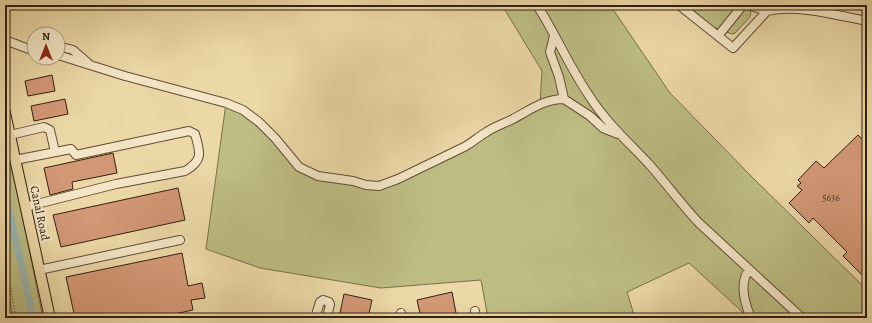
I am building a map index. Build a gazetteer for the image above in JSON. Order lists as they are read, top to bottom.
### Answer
{
  "streets": {
    "main road": ["Canal Road"]
  },
  "house_numbers": ["5636"],
  "north": "top"
}
